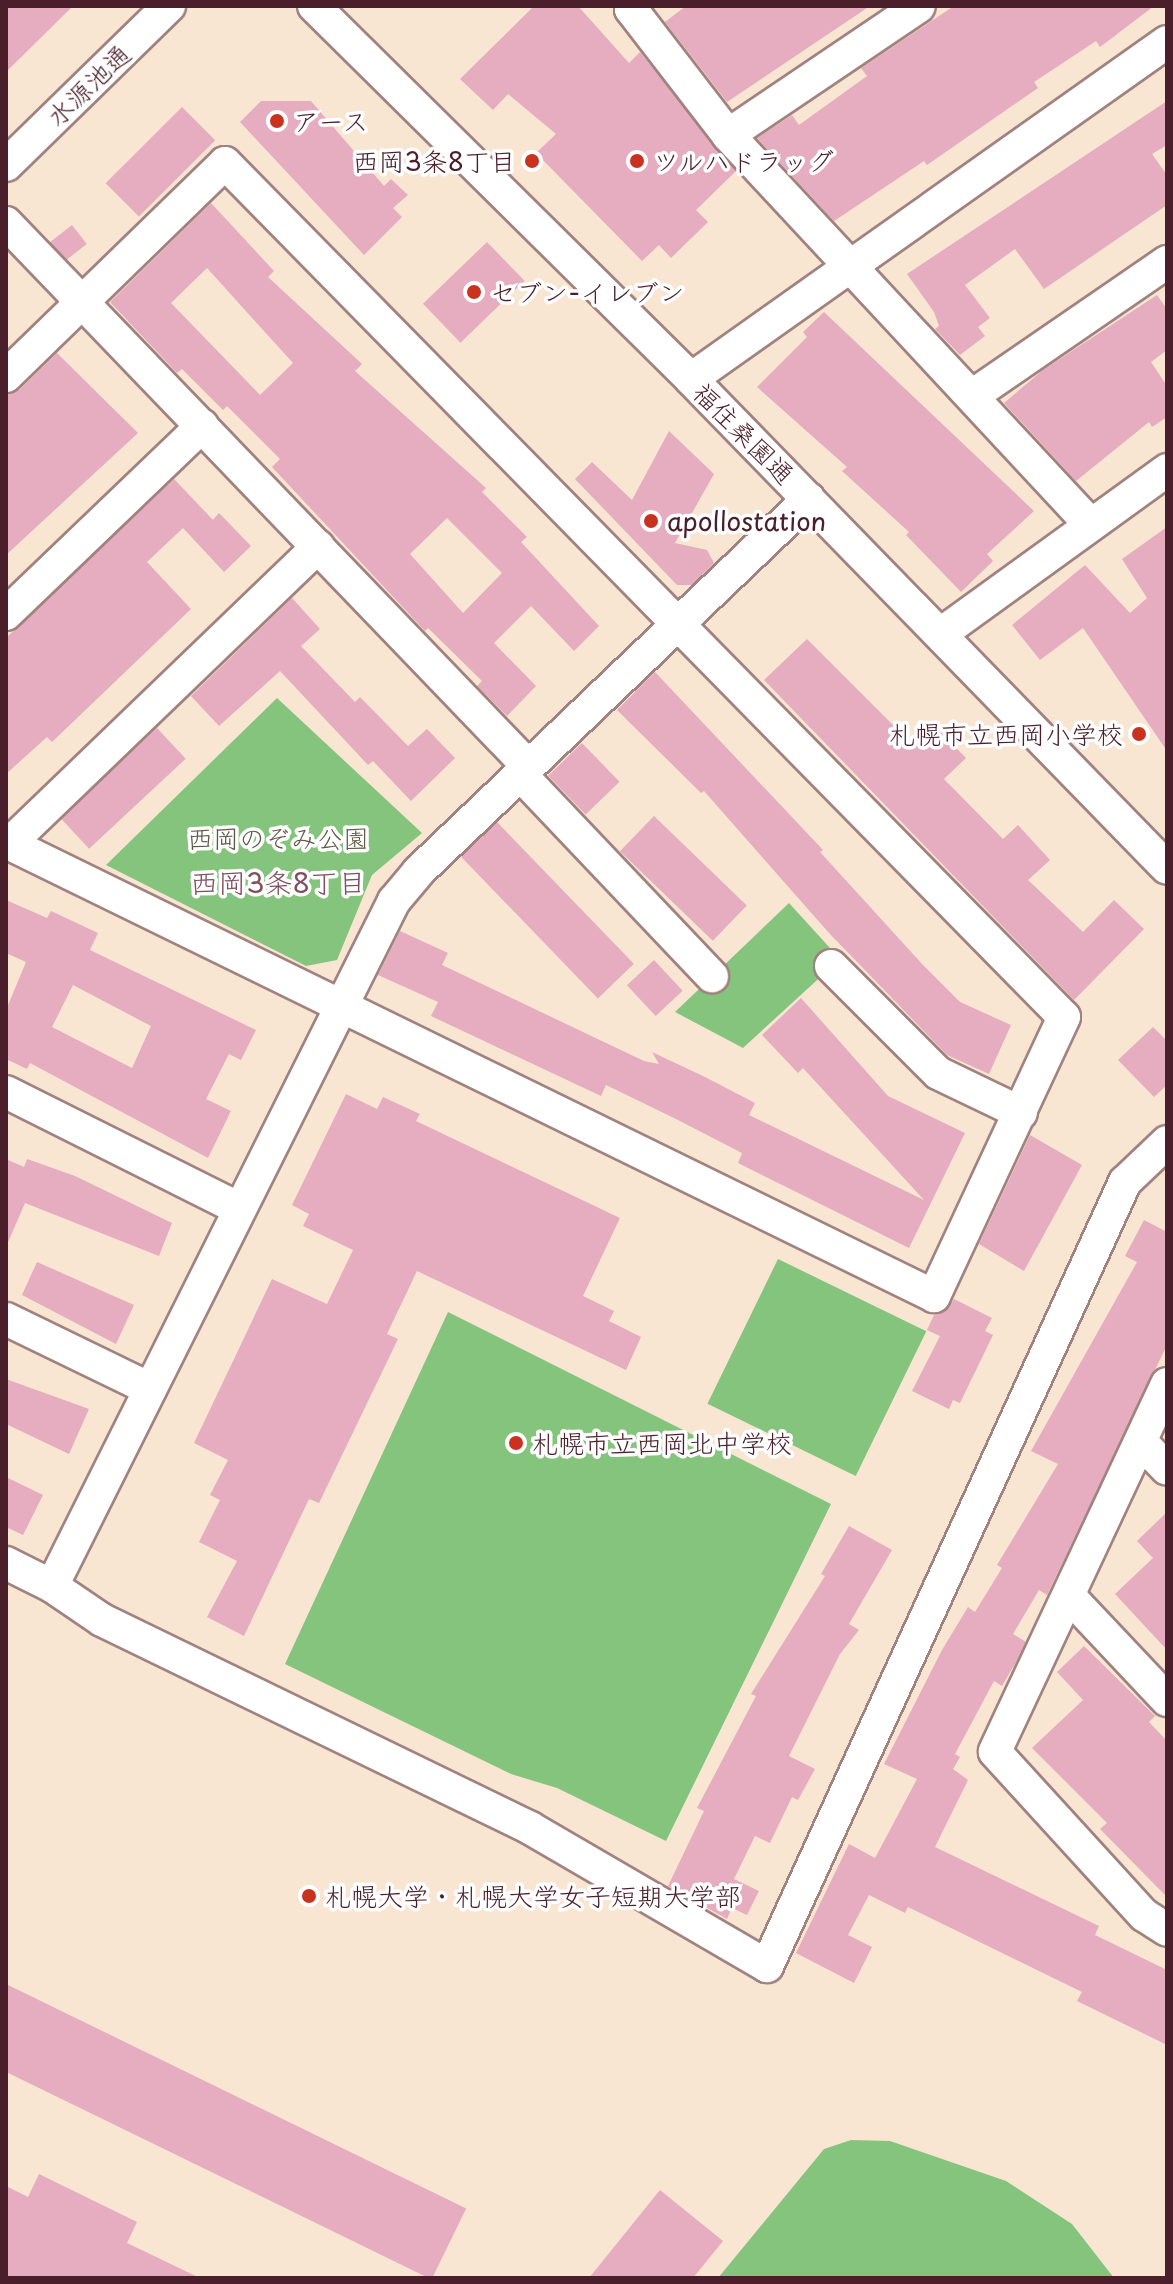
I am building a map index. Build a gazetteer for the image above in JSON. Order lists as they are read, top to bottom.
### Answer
{
  "streets": {
    "street": ["水源池通", "福住桑園通"]
  },
  "districts": ["西岡3条8丁目"],
  "parks": ["西岡のぞみ公園"],
  "places": [
    "アース",
    "西岡3条8丁目",
    "ツルハドラッグ",
    "セブン-イレブン",
    "apollostation",
    "札幌市立西岡小学校",
    "札幌市立西岡北中学校",
    "札幌大学・札幌大学女子短期大学部"
  ]
}
